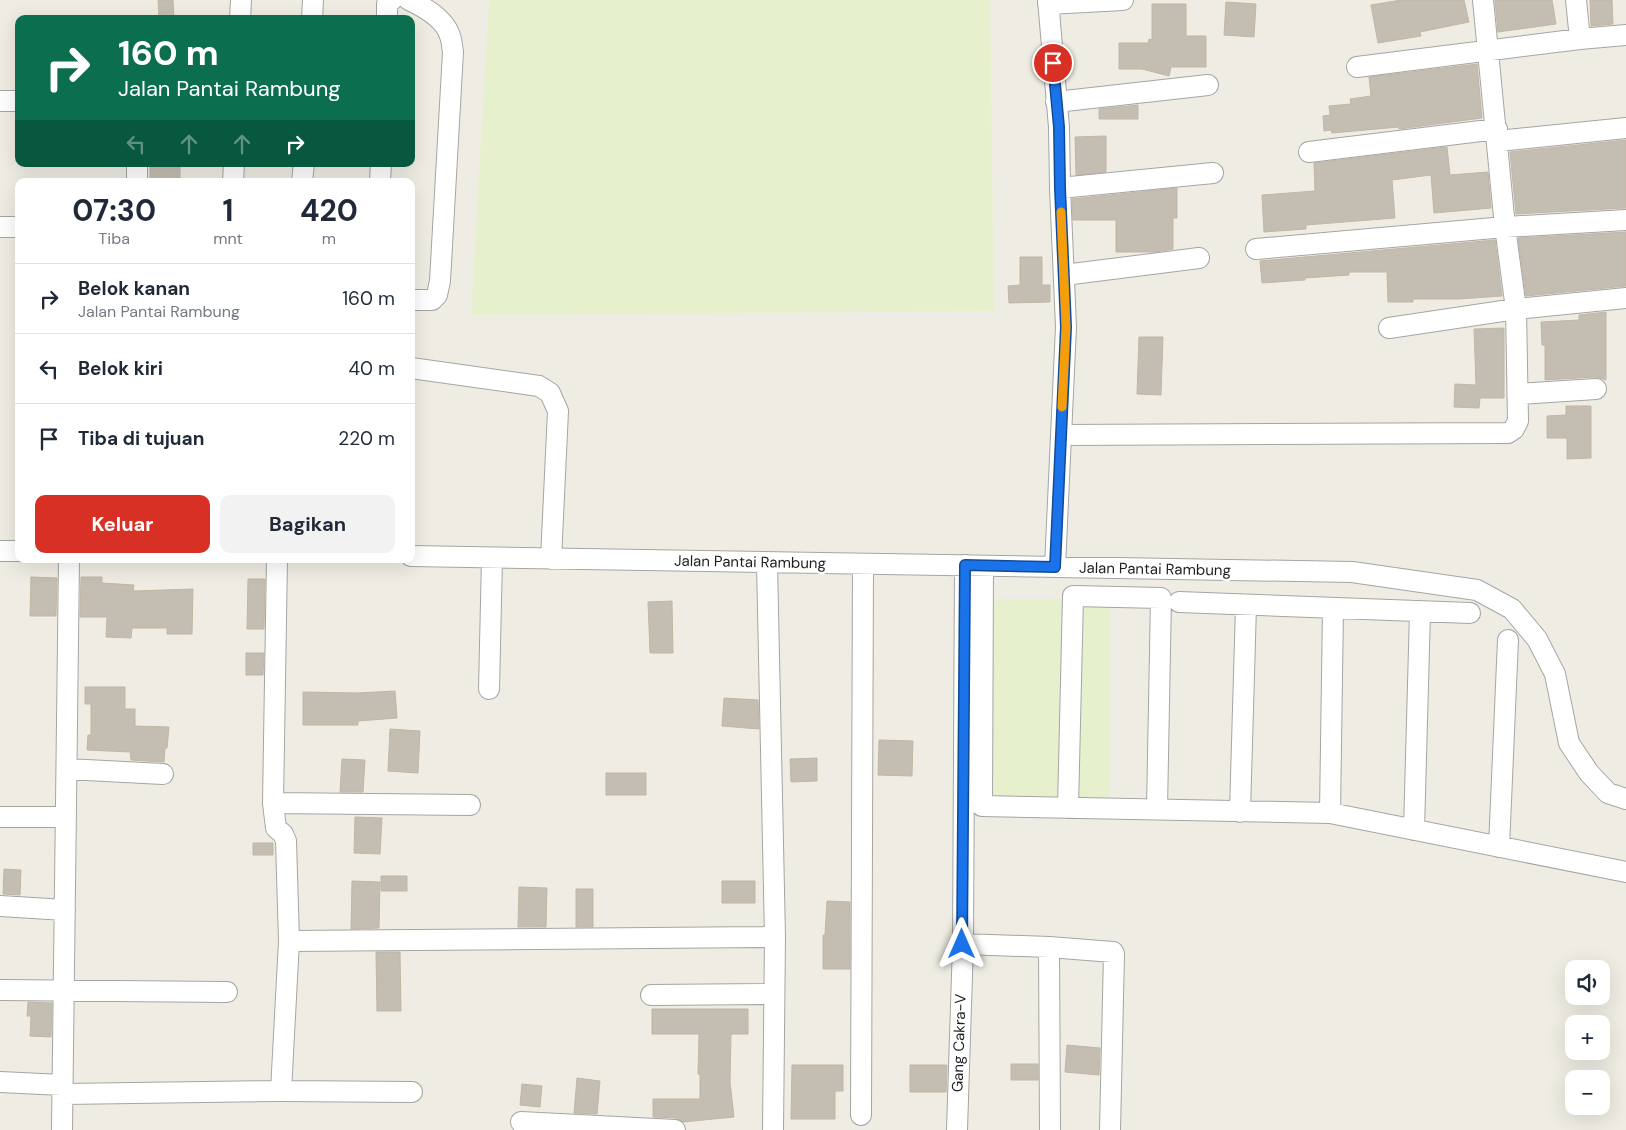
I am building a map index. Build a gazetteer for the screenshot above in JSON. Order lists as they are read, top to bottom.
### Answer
{
  "streets": {
    "street": ["Jalan Pantai Rambung", "Gang Cakra-V"]
  },
  "crossings": [
    ["Jalan Pantai Rambung", "Gang Cakra-V"]
  ],
  "page": {
    "turn": ["160 m", "Jalan Pantai Rambung"],
    "eta": [
      "07:30",
      "Tiba",
      "1",
      "mnt",
      "420",
      "m"
    ],
    "list": [
      {
        "name": "Belok kanan",
        "note": "Jalan Pantai Rambung",
        "value": "160 m"
      },
      {
        "name": "Belok kiri",
        "value": "40 m"
      },
      {
        "name": "Tiba di tujuan",
        "value": "220 m"
      }
    ],
    "buttons": ["Keluar", "Bagikan"],
    "map_buttons": ["+", "−"]
  }
}
